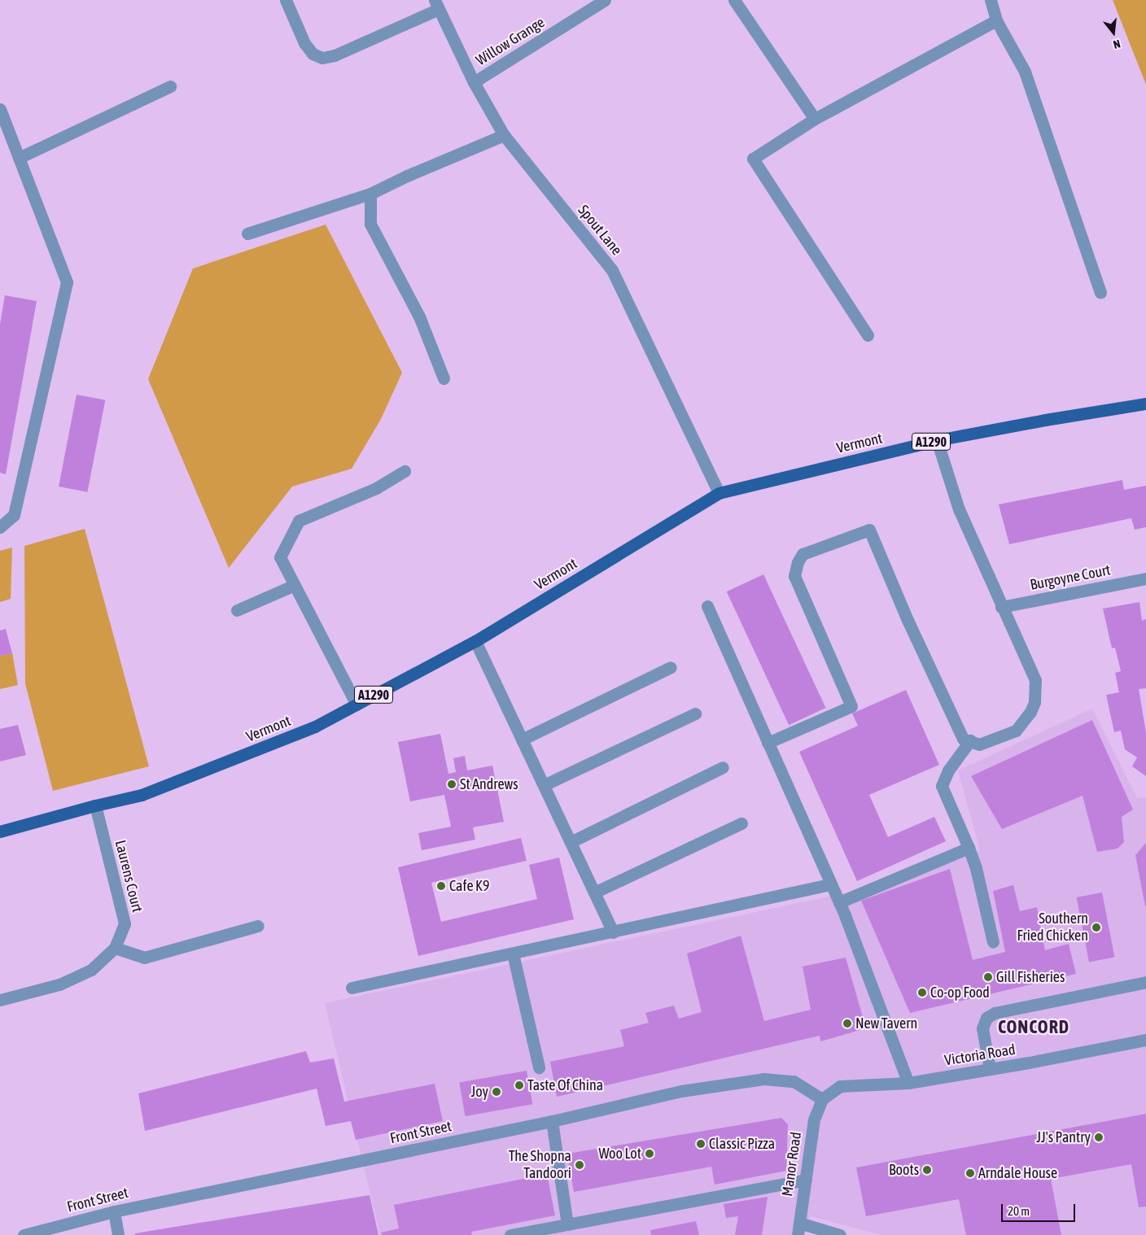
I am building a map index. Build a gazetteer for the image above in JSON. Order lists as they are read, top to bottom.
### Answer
{
  "streets": {
    "main road": ["A1290", "Vermont"],
    "street": [
      "Willow Grange",
      "Spout Lane",
      "Burgoyne Court",
      "Laurens Court",
      "Victoria Road",
      "Front Street",
      "Manor Road"
    ]
  },
  "crossings": [
    ["Willow Grange", "Spout Lane"],
    ["Spout Lane", "Vermont"],
    ["Vermont", "Laurens Court"],
    ["Victoria Road", "Front Street"],
    ["Victoria Road", "Manor Road"],
    ["Front Street", "Manor Road"]
  ],
  "districts": ["CONCORD"],
  "places": [
    "St Andrews",
    "Cafe K9",
    "Southern Fried Chicken",
    "Gill Fisheries",
    "Co-op Food",
    "New Tavern",
    "Taste Of China",
    "Joy",
    "JJ's Pantry",
    "Classic Pizza",
    "Woo Lot",
    "The Shopna Tandoori",
    "Boots",
    "Arndale House"
  ],
  "scale_bar": "20 m",
  "north": "bottom"
}
